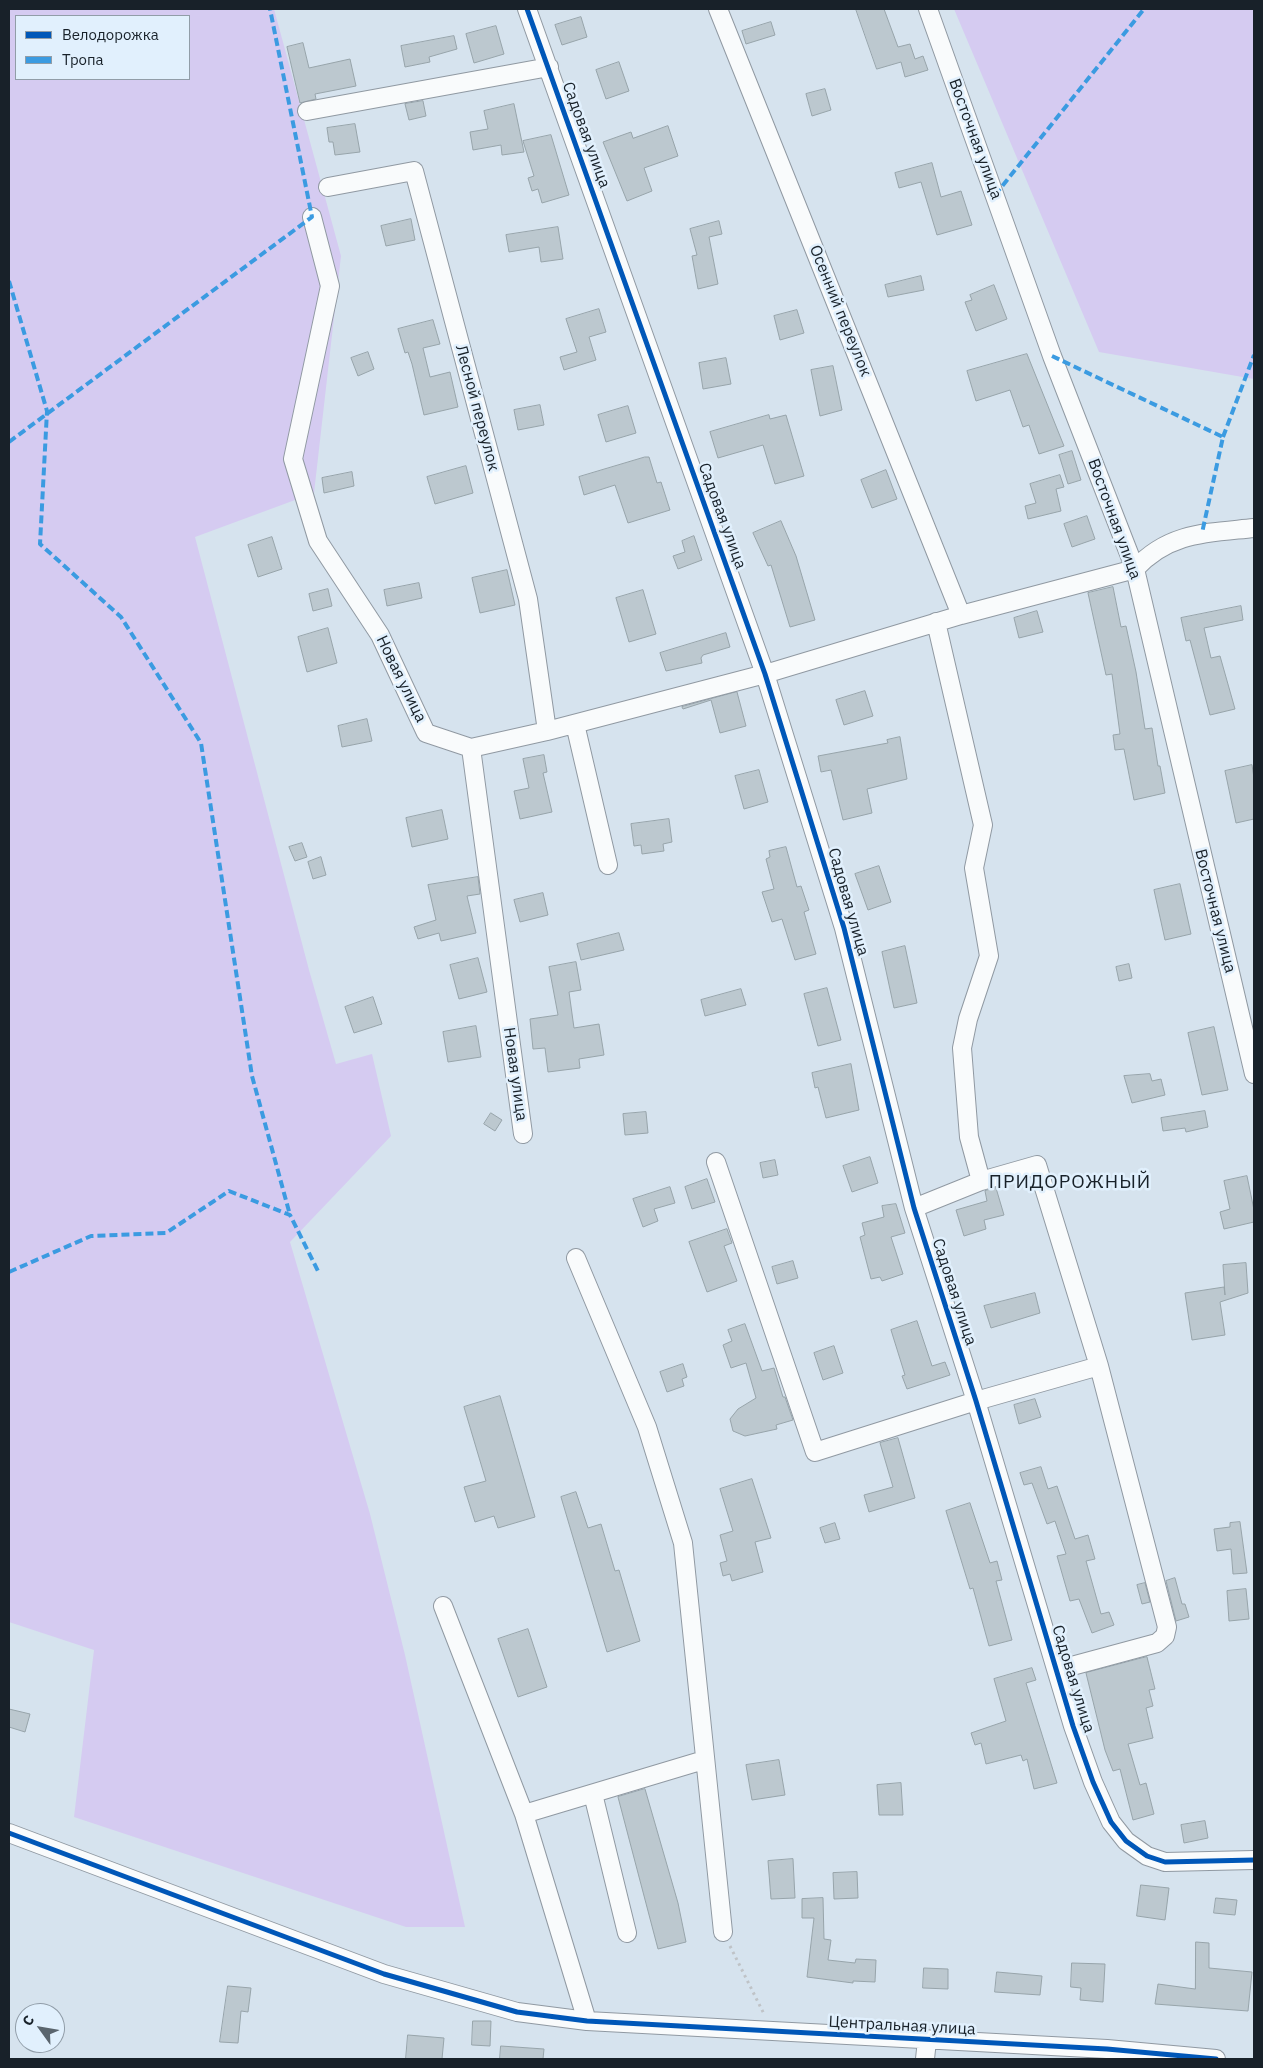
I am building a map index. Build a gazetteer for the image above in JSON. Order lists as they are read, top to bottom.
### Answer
{
  "streets": {
    "street": [
      "Садовая улица",
      "Восточная улица",
      "Осенний переулок",
      "Лесной переулок",
      "Новая улица",
      "Центральная улица"
    ]
  },
  "districts": ["ПРИДОРОЖНЫЙ"],
  "legend": ["Велодорожка", "Тропа"],
  "north": "top left"
}
